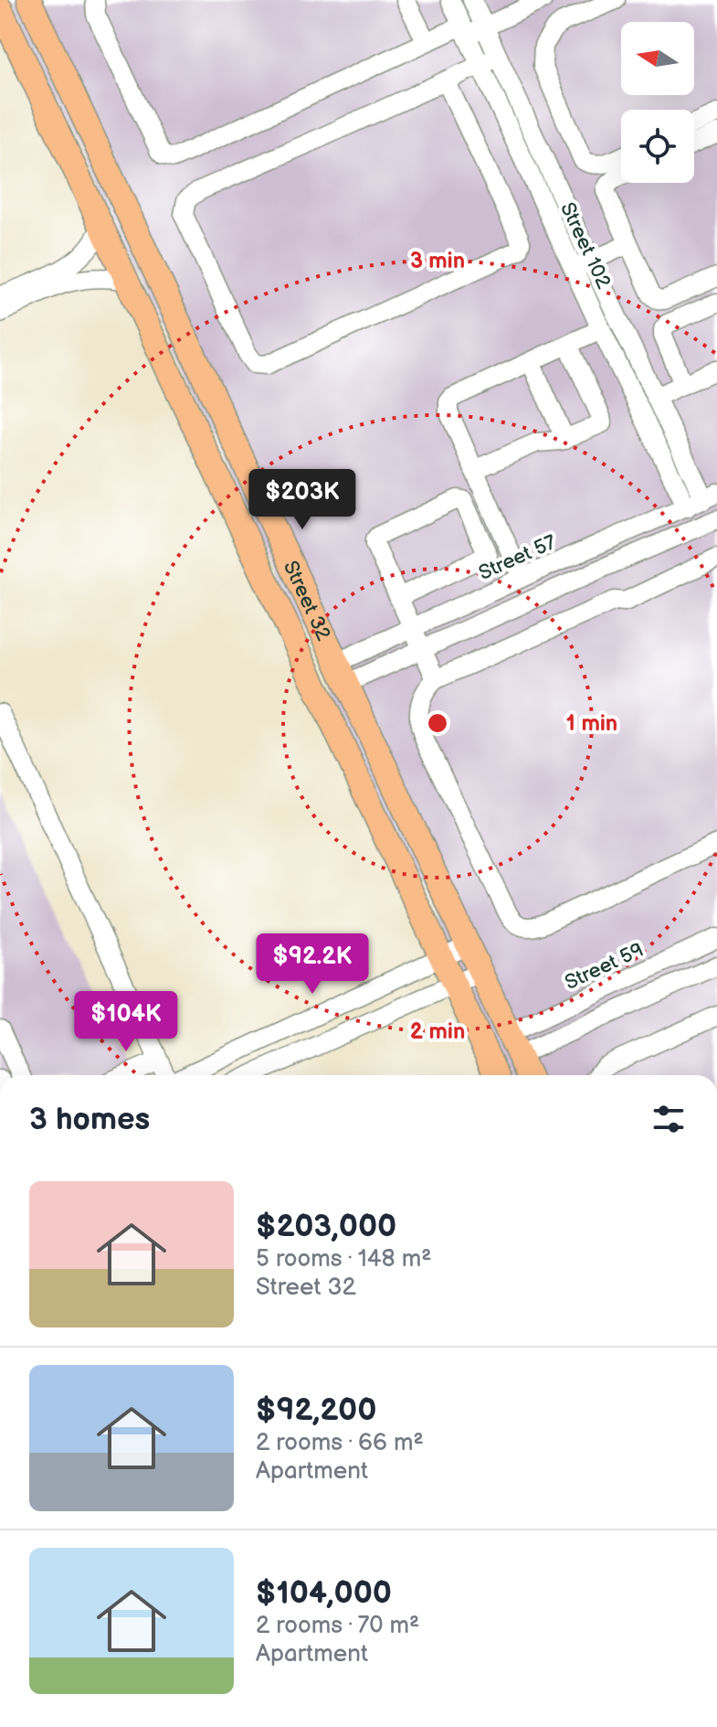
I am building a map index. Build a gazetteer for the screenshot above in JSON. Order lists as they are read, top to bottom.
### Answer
{
  "streets": {
    "main road": ["Street 32"],
    "street": ["Street 102", "Street 57", "Street 59"]
  },
  "crossings": [
    ["Street 102", "Street 57"],
    ["Street 57", "Street 32"],
    ["Street 32", "Street 59"]
  ],
  "north": "left",
  "page": {
    "price": ["$203K", "$92.2K", "$104K"],
    "heading": "3 homes",
    "list": [
      {
        "name": "$203,000",
        "note": "5 rooms · 148 m² · Street 32"
      },
      {
        "name": "$92,200",
        "note": "2 rooms · 66 m² · Apartment"
      },
      {
        "name": "$104,000",
        "note": "2 rooms · 70 m² · Apartment"
      }
    ]
  },
  "rings": ["3 min", "1 min", "2 min"]
}
